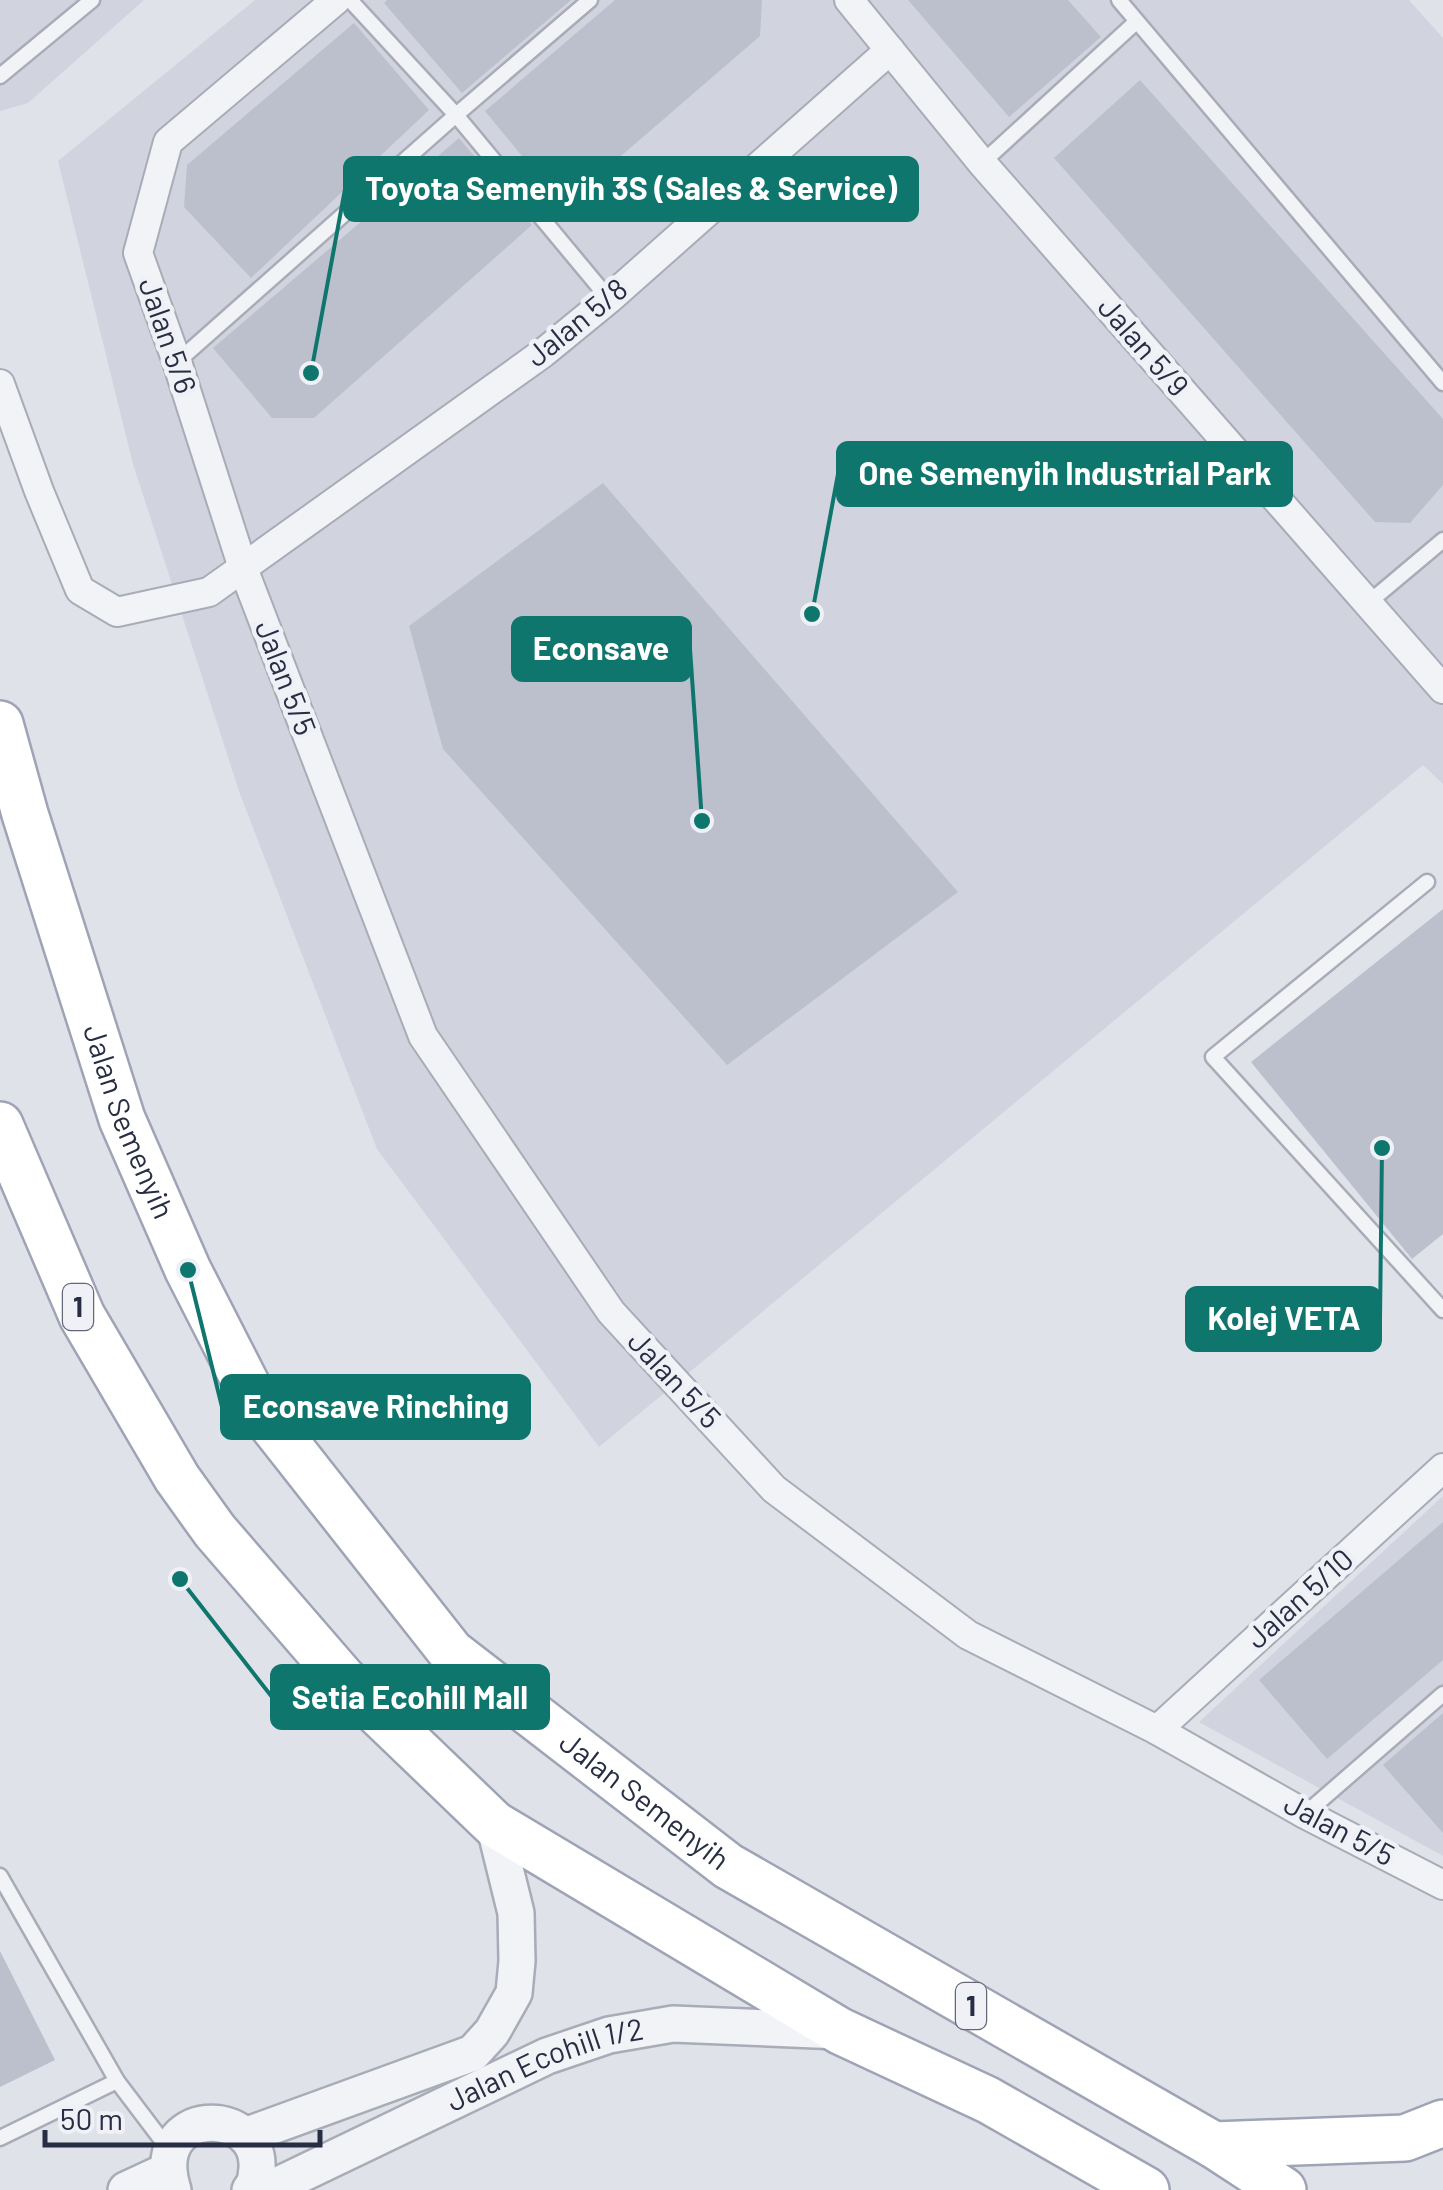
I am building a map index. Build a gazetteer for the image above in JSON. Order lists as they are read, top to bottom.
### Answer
{
  "streets": {
    "main road": ["Jalan Semenyih", "1"],
    "street": [
      "Jalan 5/8",
      "Jalan 5/6",
      "Jalan 5/9",
      "Jalan 5/5",
      "Jalan 5/10",
      "Jalan Ecohill 1/2"
    ]
  },
  "crossings": [
    ["Jalan 5/8", "Jalan 5/6"],
    ["Jalan 5/8", "Jalan 5/9"],
    ["Jalan 5/8", "Jalan 5/5"],
    ["Jalan 5/6", "Jalan 5/5"],
    ["Jalan 5/5", "Jalan 5/10"],
    ["1", "Jalan Ecohill 1/2"]
  ],
  "places": [
    "Toyota Semenyih 3S (Sales & Service)",
    "One Semenyih Industrial Park",
    "Econsave",
    "Kolej VETA",
    "Econsave Rinching",
    "Setia Ecohill Mall"
  ],
  "scale_bar": "50 m"
}
